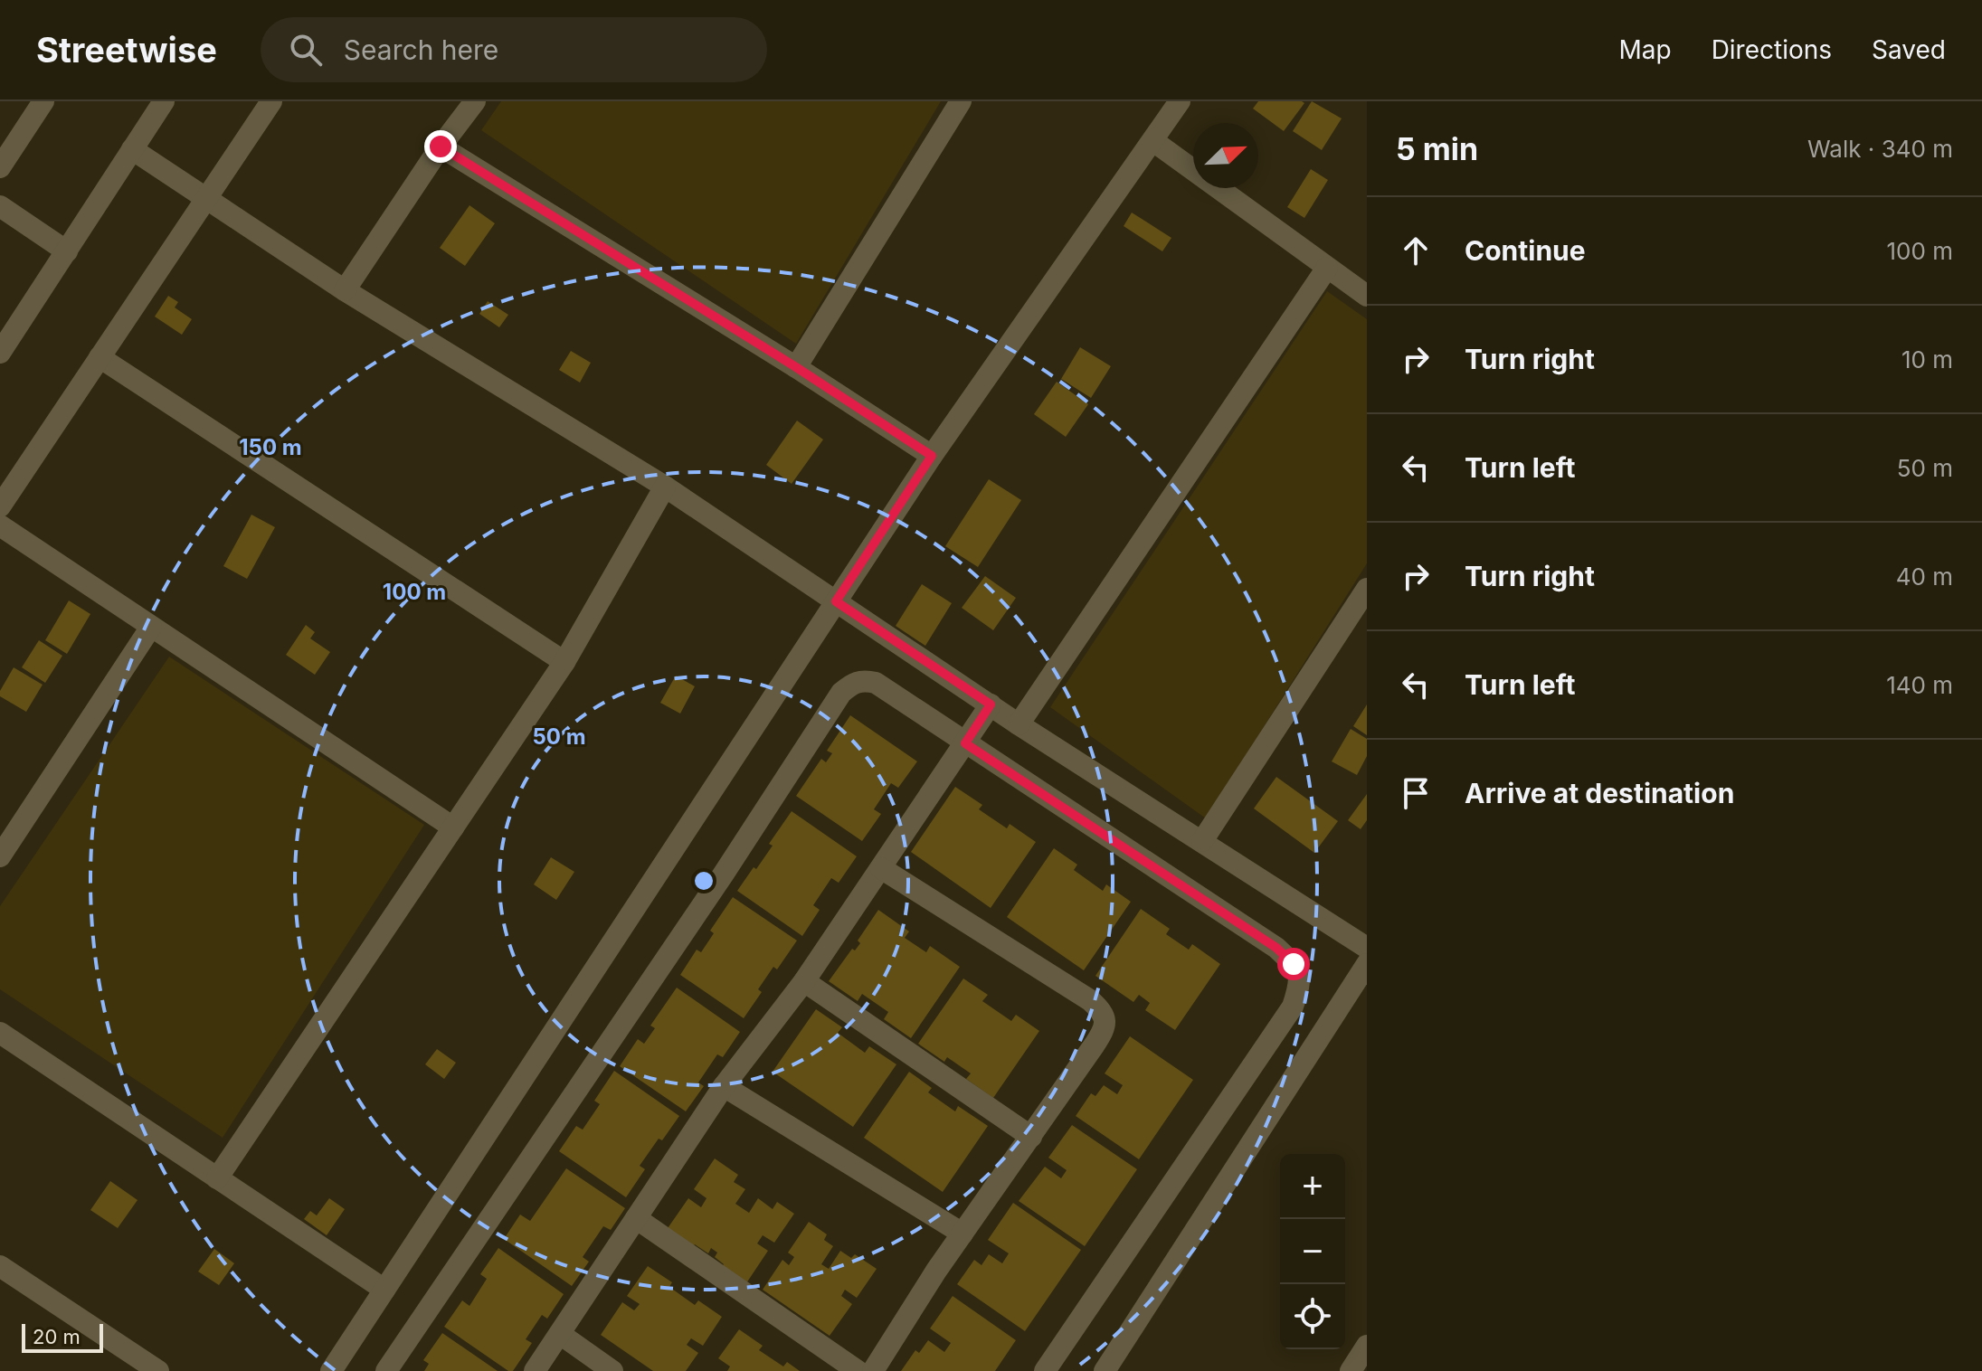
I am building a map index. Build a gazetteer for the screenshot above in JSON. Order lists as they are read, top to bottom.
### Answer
{
  "scale_bar": "20 m",
  "north": "top right",
  "page": {
    "header": "Streetwise",
    "search": "Search here",
    "nav": ["Map", "Directions", "Saved"],
    "heading": ["5 min", "Walk · 340 m"],
    "list": [
      ["Continue", "100 m"],
      ["Turn right", "10 m"],
      ["Turn left", "50 m"],
      ["Turn right", "40 m"],
      ["Turn left", "140 m"],
      "Arrive at destination"
    ],
    "map_buttons": ["+", "−"],
    "scale": "20 m"
  },
  "rings": ["150 m", "100 m", "50 m"]
}
